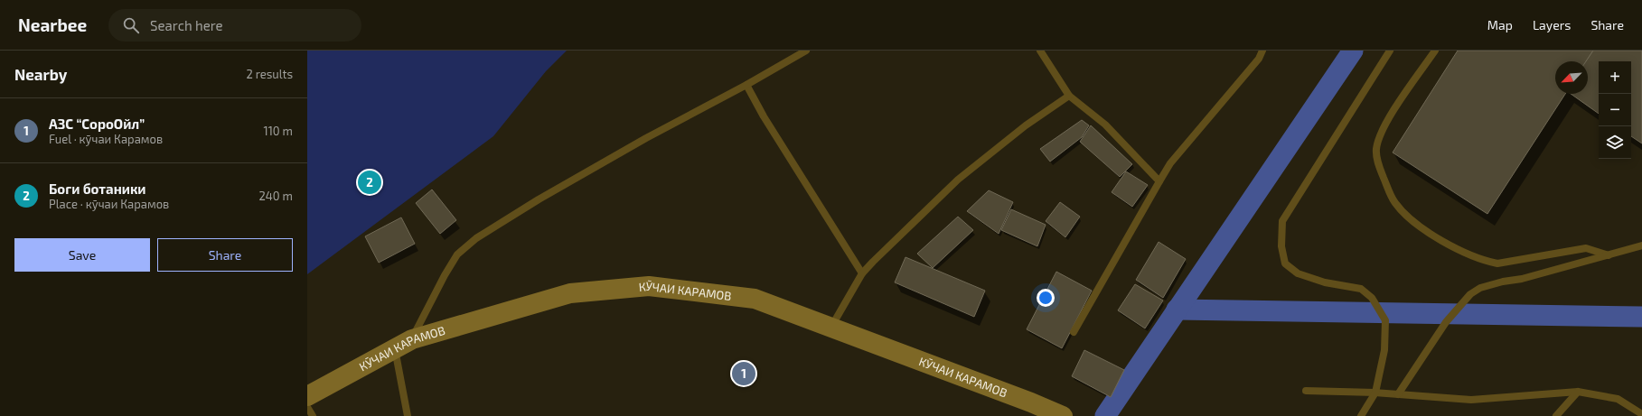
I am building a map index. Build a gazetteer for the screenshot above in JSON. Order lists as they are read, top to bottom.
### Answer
{
  "streets": {
    "main road": ["КӮЧАИ КАРАМОВ"]
  },
  "north": "bottom left",
  "page": {
    "header": "Nearbee",
    "search": "Search here",
    "nav": ["Map", "Layers", "Share"],
    "heading": ["Nearby", "2 results"],
    "map_buttons": ["+", "−"],
    "list": [
      {
        "mark": "1",
        "name": "АЗС “СороОйл”",
        "note": "Fuel · кӯчаи Карамов",
        "value": "110 m"
      },
      {
        "mark": "2",
        "name": "Боги ботаники",
        "note": "Place · кӯчаи Карамов",
        "value": "240 m"
      }
    ],
    "pins": ["2", "1"],
    "buttons": ["Save", "Share"]
  }
}
